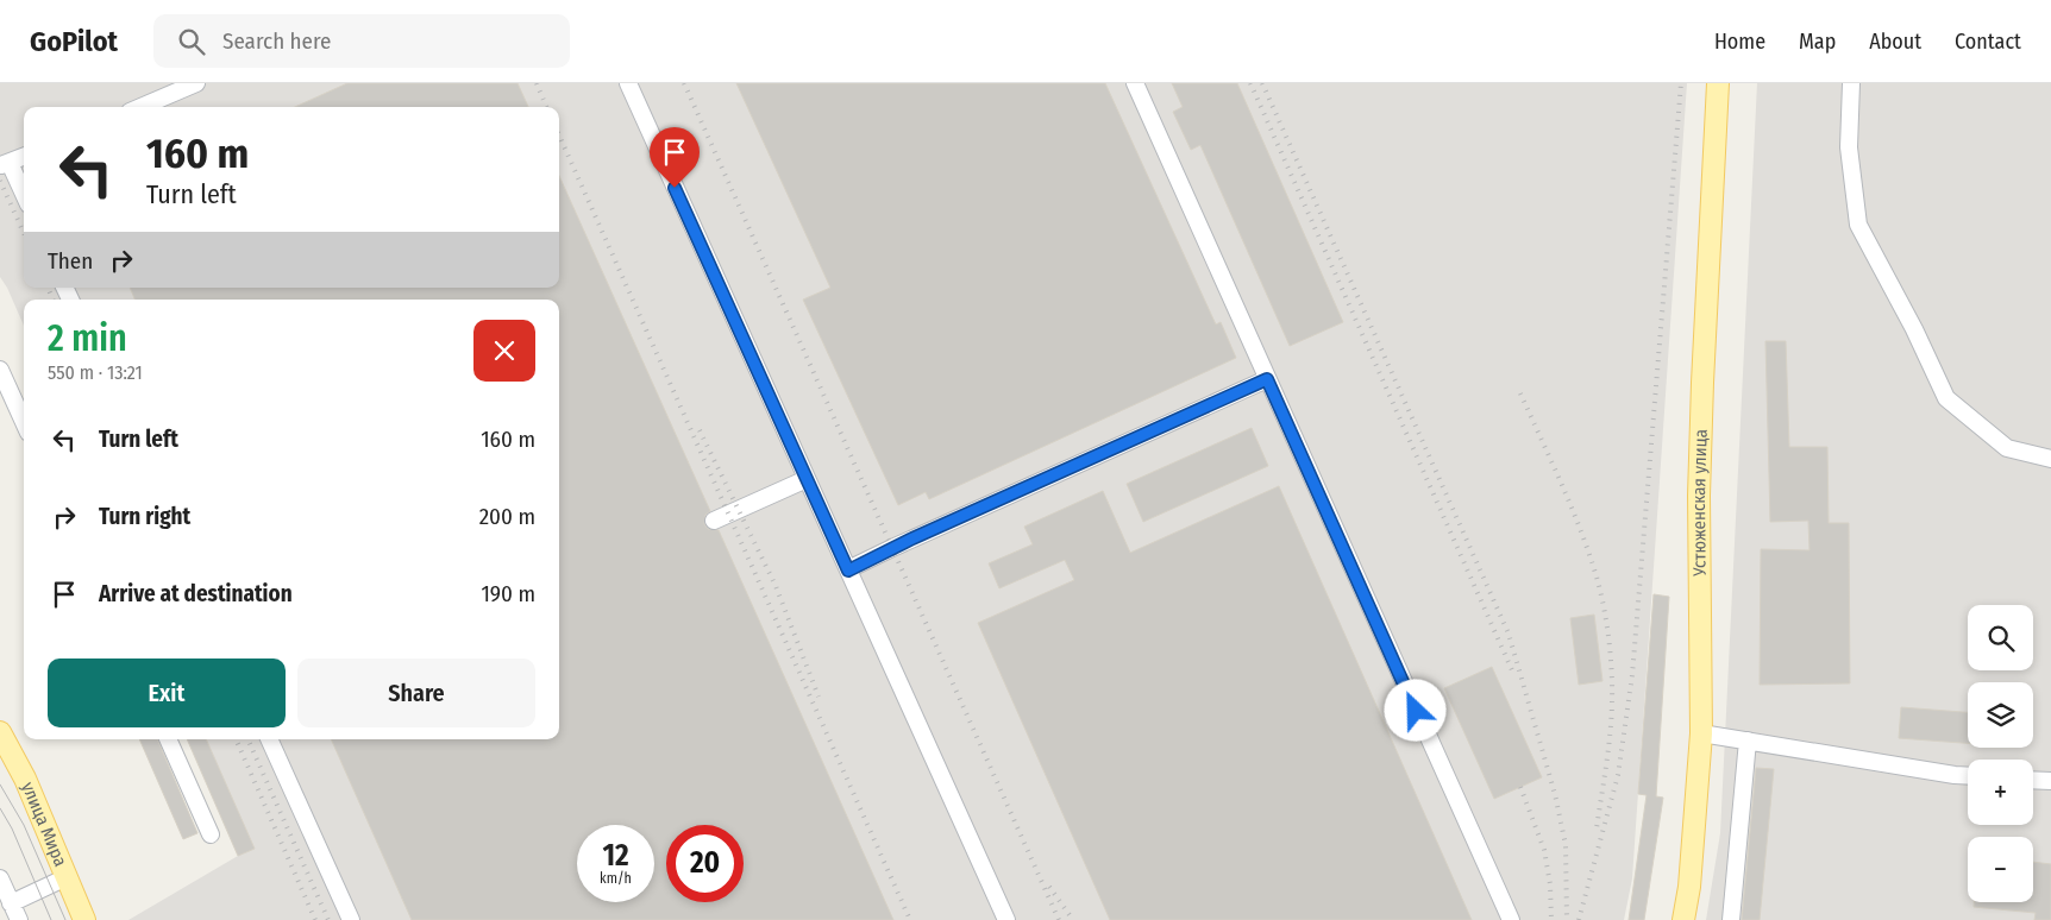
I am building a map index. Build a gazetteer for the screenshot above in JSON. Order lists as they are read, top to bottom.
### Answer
{
  "streets": {
    "main road": ["Устюженская улица", "улица Мира"]
  },
  "page": {
    "header": "GoPilot",
    "search": "Search here",
    "nav": [
      "Home",
      "Map",
      "About",
      "Contact"
    ],
    "turn": ["160 m", "Turn left"],
    "then": "Then",
    "heading": ["2 min", "550 m · 13:21"],
    "list": [
      {
        "name": "Turn left",
        "value": "160 m"
      },
      {
        "name": "Turn right",
        "value": "200 m"
      },
      {
        "name": "Arrive at destination",
        "value": "190 m"
      }
    ],
    "map_buttons": ["+", "−"],
    "buttons": ["Exit", "Share"],
    "speed": "12 km/h",
    "limit": "20"
  }
}
